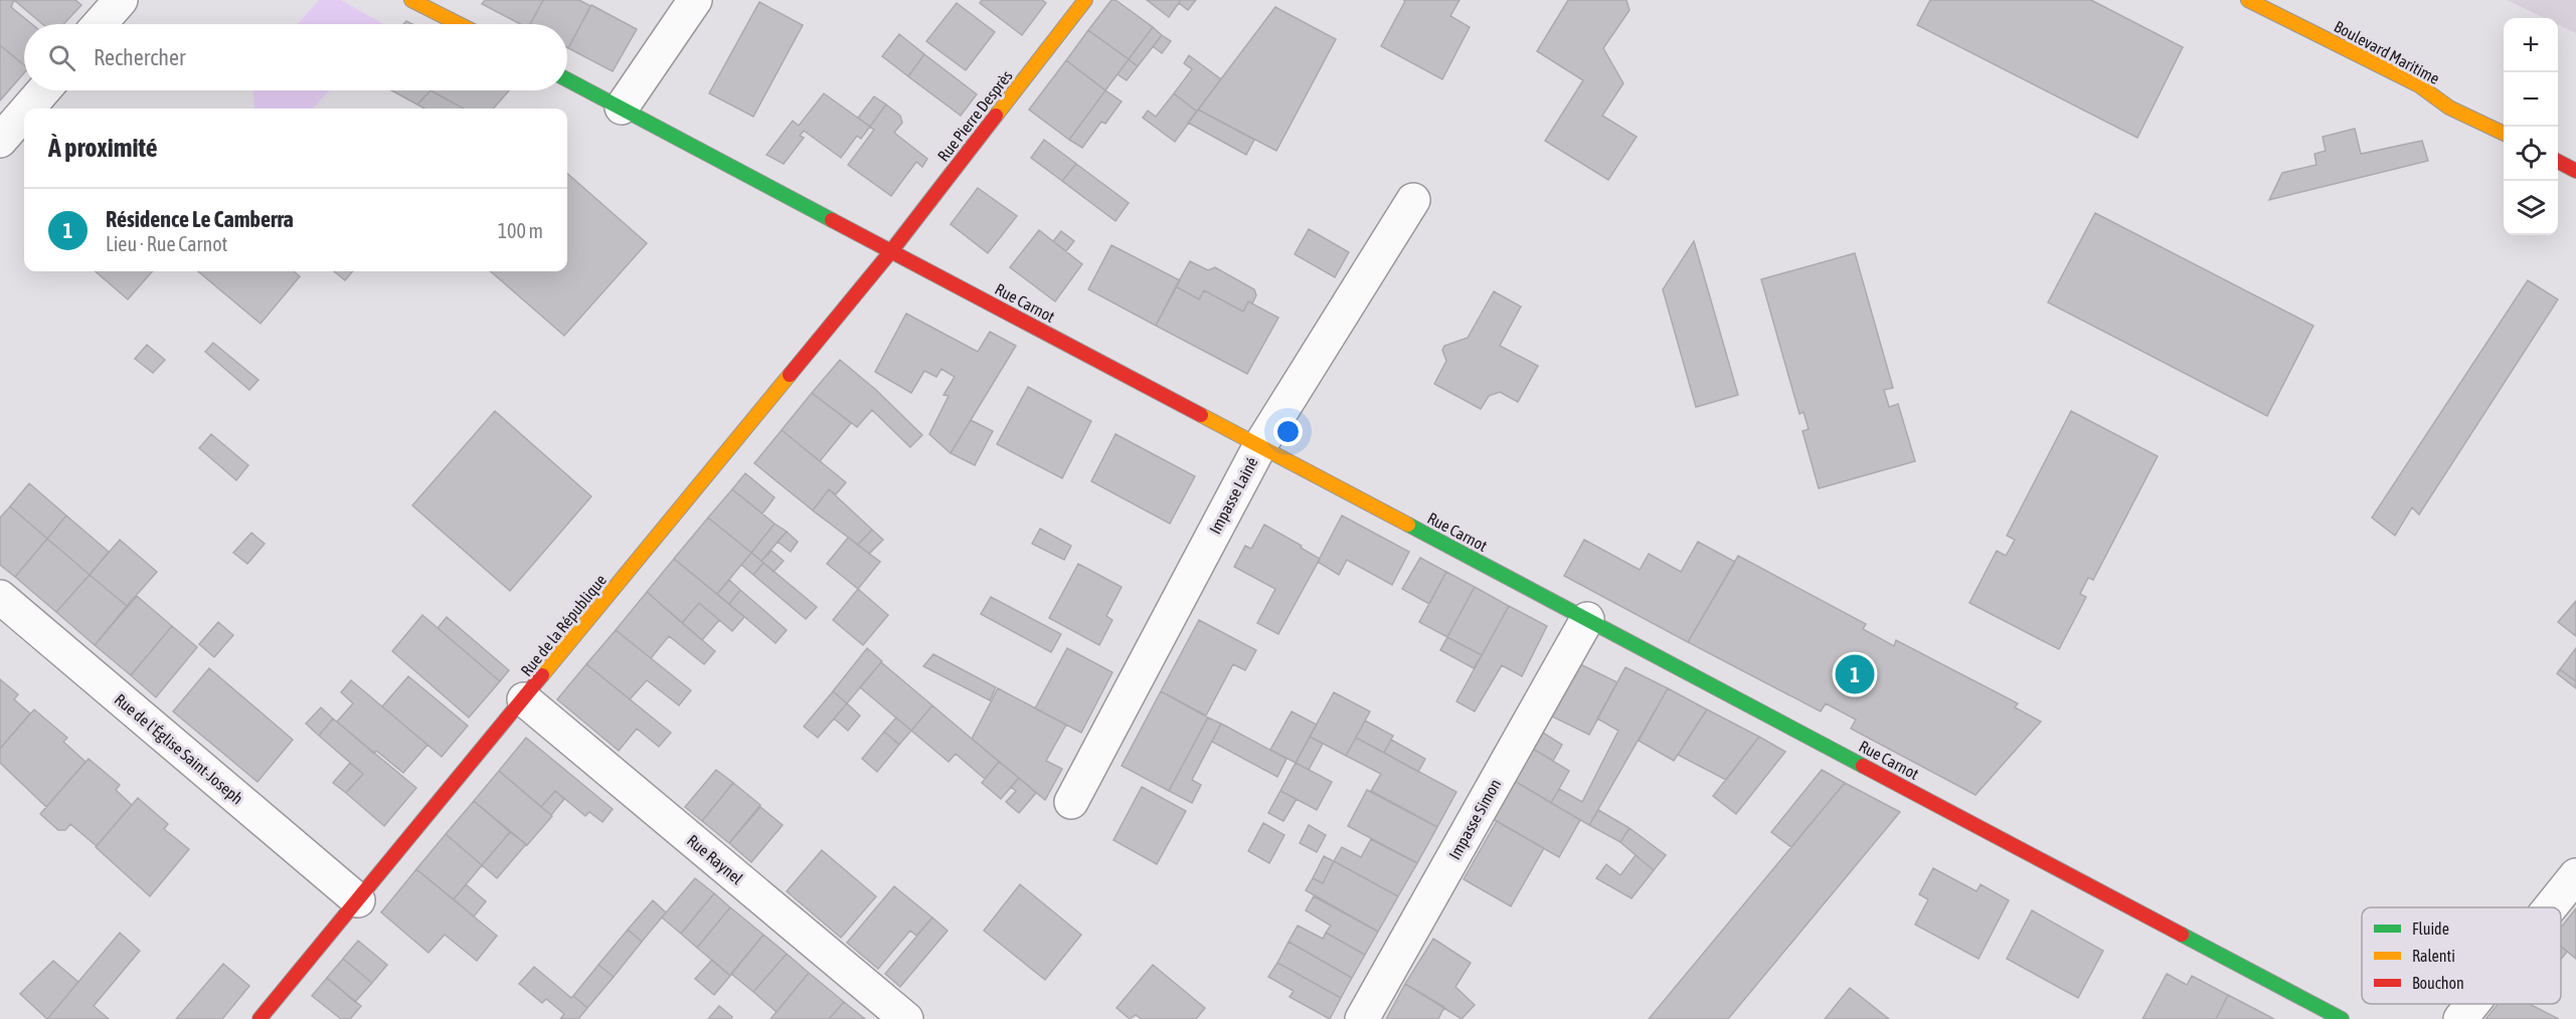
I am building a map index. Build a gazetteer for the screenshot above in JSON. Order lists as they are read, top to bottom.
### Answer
{
  "streets": {
    "street": [
      "Boulevard Maritime",
      "Rue Pierre Desprès",
      "Rue Carnot",
      "Impasse Lainé",
      "Rue de la République",
      "Rue de l'Église Saint-Joseph",
      "Impasse Simon",
      "Rue Raynel"
    ]
  },
  "crossings": [
    ["Rue Pierre Desprès", "Rue Carnot"],
    ["Rue Pierre Desprès", "Rue de la République"],
    ["Rue Carnot", "Impasse Lainé"],
    ["Rue Carnot", "Rue de la République"],
    ["Rue Carnot", "Impasse Simon"],
    ["Rue de la République", "Rue de l'Église Saint-Joseph"],
    ["Rue de la République", "Rue Raynel"]
  ],
  "legend": ["Fluide", "Ralenti", "Bouchon"],
  "page": {
    "map_buttons": ["+", "−"],
    "search": "Rechercher",
    "heading": "À proximité",
    "list": [
      {
        "mark": "1",
        "name": "Résidence Le Camberra",
        "note": "Lieu · Rue Carnot",
        "value": "100 m"
      }
    ],
    "pins": "1"
  }
}
